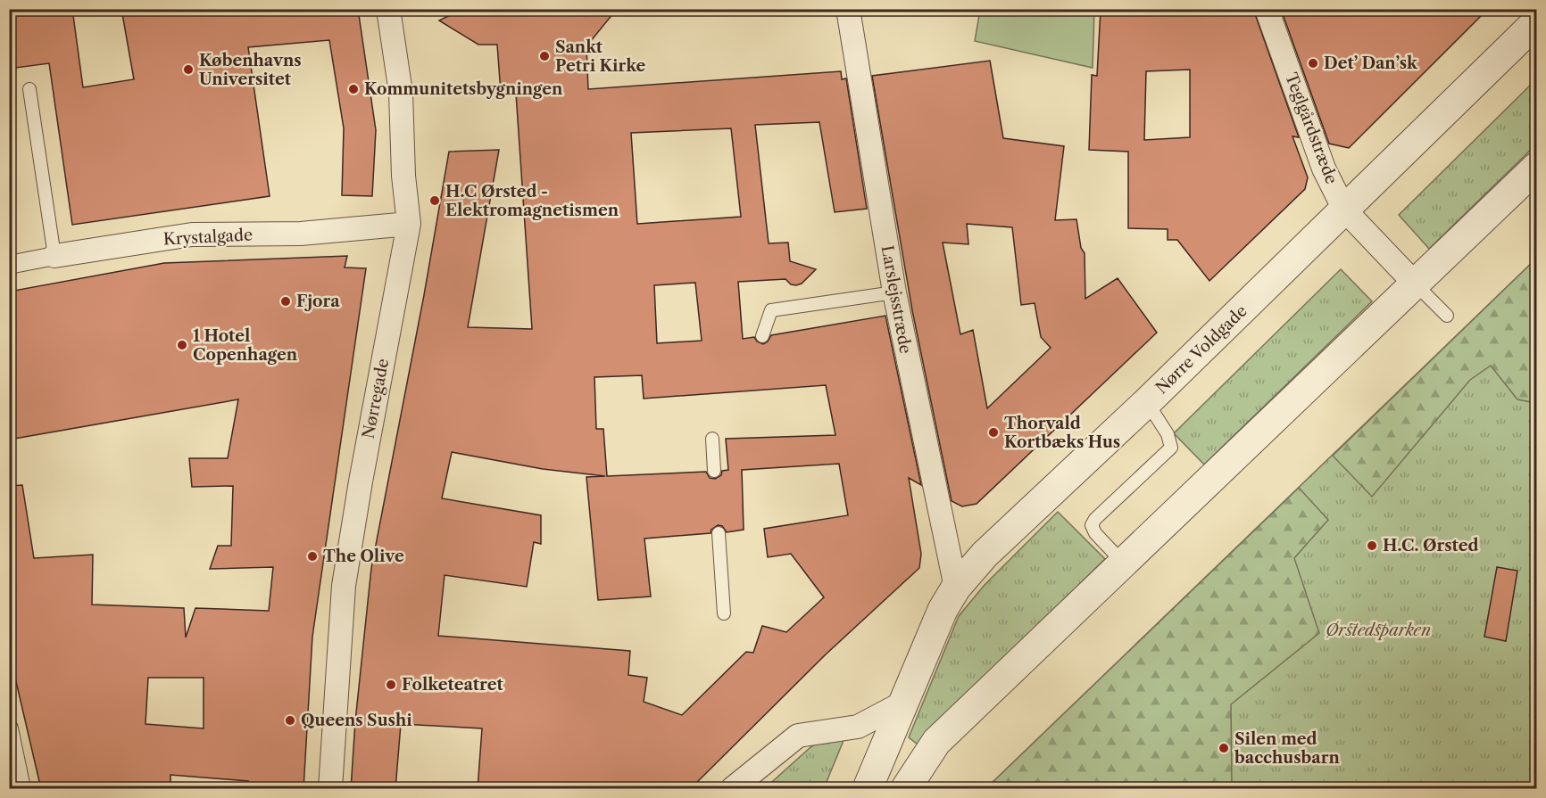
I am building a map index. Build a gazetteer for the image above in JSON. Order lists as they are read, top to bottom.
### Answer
{
  "streets": {
    "street": [
      "Teglgårdstræde",
      "Krystalgade",
      "Larslejsstræde",
      "Nørre Voldgade",
      "Nørregade"
    ]
  },
  "crossings": [
    ["Teglgårdstræde", "Nørre Voldgade"],
    ["Krystalgade", "Nørregade"],
    ["Larslejsstræde", "Nørre Voldgade"]
  ],
  "parks": ["Ørstedsparken"],
  "places": [
    "Sankt Petri Kirke",
    "Det’ Dan’sk",
    "Københavns Universitet",
    "Kommunitetsbygningen",
    "H.C Ørsted - Elektromagnetismen",
    "Fjora",
    "1 Hotel Copenhagen",
    "Thorvald Kortbæks Hus",
    "H.C. Ørsted",
    "The Olive",
    "Folketeatret",
    "Queens Sushi",
    "Silen med bacchusbarn"
  ]
}
